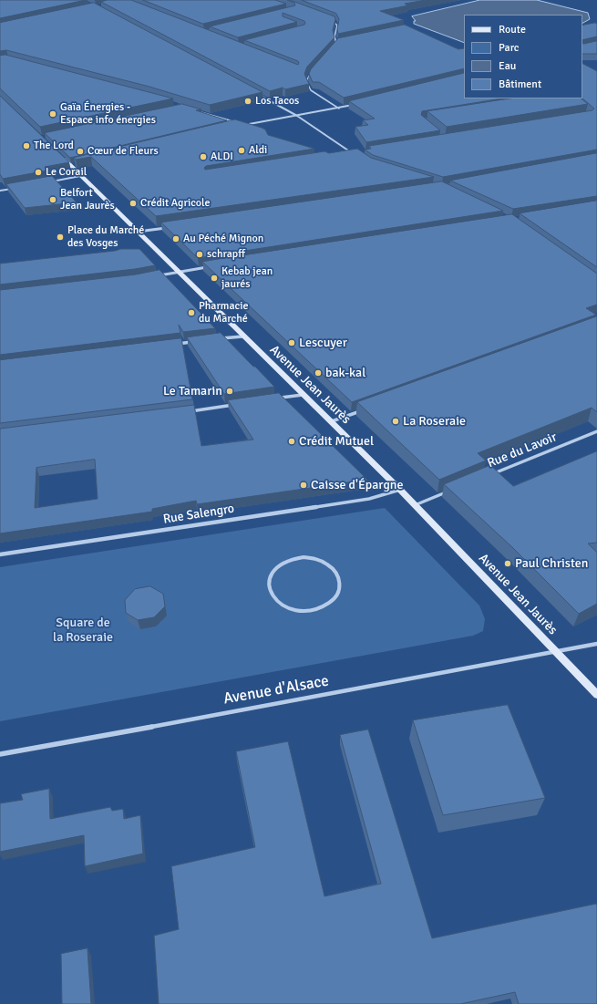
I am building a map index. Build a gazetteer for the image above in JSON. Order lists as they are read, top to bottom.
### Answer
{
  "streets": {
    "main road": ["Avenue Jean Jaurès"],
    "street": ["Rue du Lavoir", "Rue Salengro", "Avenue d'Alsace"]
  },
  "crossings": [
    ["Avenue Jean Jaurès", "Rue Salengro"],
    ["Avenue Jean Jaurès", "Avenue d'Alsace"]
  ],
  "parks": ["Square de la Roseraie"],
  "places": [
    "Los Tacos",
    "Gaïa Énergies - Espace info énergies",
    "The Lord",
    "Aldi",
    "Cœur de Fleurs",
    "ALDI",
    "Le Corail",
    "Belfort Jean Jaurès",
    "Crédit Agricole",
    "Place du Marché des Vosges",
    "Au Péché Mignon",
    "schrapff",
    "Kebab jean jaurés",
    "Pharmacie du Marché",
    "Lescuyer",
    "bak-kal",
    "Le Tamarin",
    "La Roseraie",
    "Crédit Mutuel",
    "Caisse d'Épargne",
    "Paul Christen"
  ],
  "legend": [
    "Route",
    "Parc",
    "Eau",
    "Bâtiment"
  ]
}
